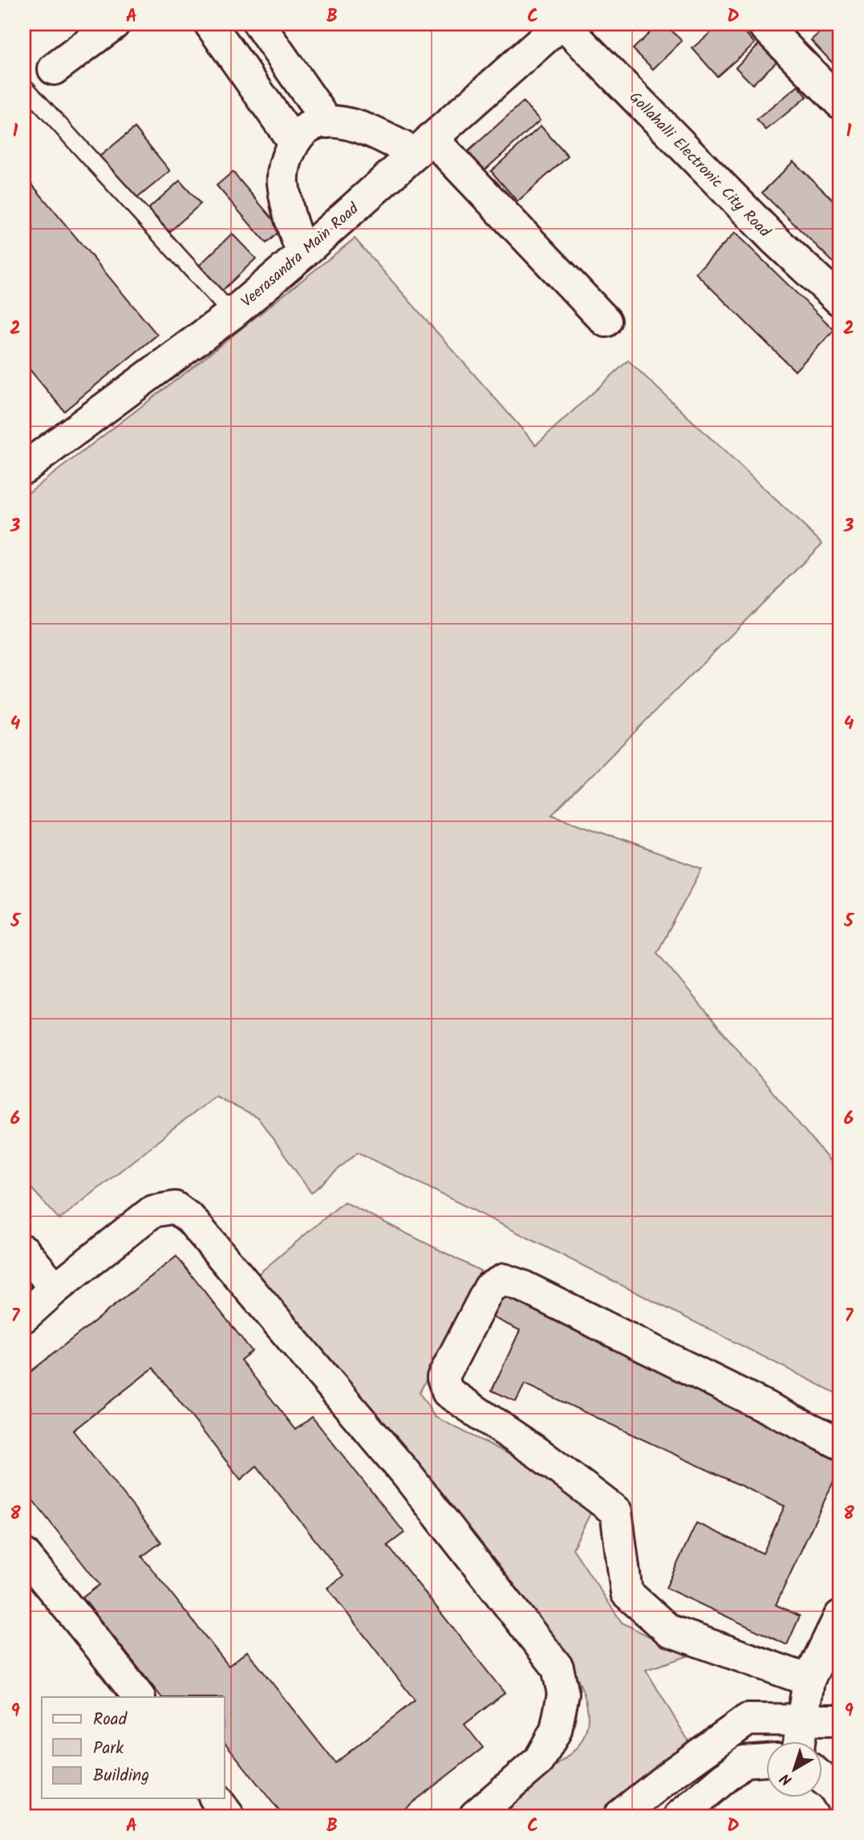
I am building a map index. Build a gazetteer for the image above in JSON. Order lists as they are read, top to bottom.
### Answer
{
  "streets": {
    "street": ["Gollahalli Electronic City Road", "Veerasandra Main Road"]
  },
  "crossings": [
    ["Gollahalli Electronic City Road", "Veerasandra Main Road"]
  ],
  "legend": ["Road", "Park", "Building"],
  "north": "bottom left",
  "grid": {
    "columns": [
      "A",
      "B",
      "C",
      "D"
    ],
    "rows": [
      "1",
      "2",
      "3",
      "4",
      "5",
      "6",
      "7",
      "8",
      "9"
    ]
  }
}
